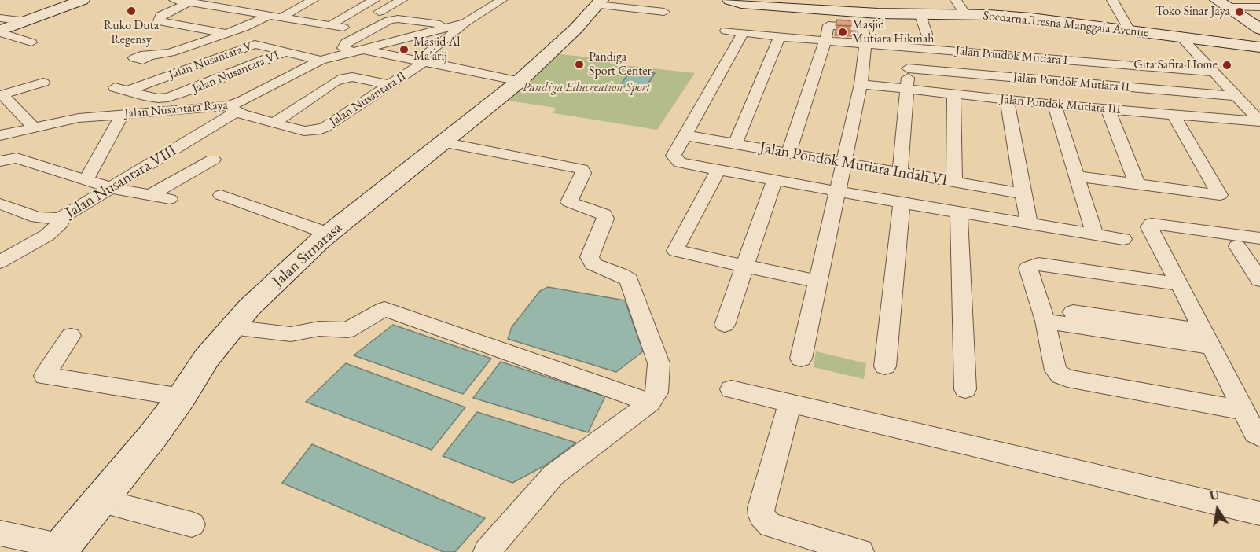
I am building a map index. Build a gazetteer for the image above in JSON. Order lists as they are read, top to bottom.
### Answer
{
  "streets": {
    "main road": ["Soedarna Tresna Manggala Avenue", "Jalan Sirnarasa"],
    "street": [
      "Jalan Pondok Mutiara I",
      "Jalan Nusantara V",
      "Jalan Nusantara VI",
      "Jalan Pondok Mutiara II",
      "Jalan Nusantara II",
      "Jalan Pondok Mutiara III",
      "Jalan Nusantara Raya",
      "Jalan Pondok Mutiara Indah VI",
      "Jalan Nusantara VIII"
    ]
  },
  "crossings": [
    ["Jalan Nusantara V", "Jalan Nusantara VI"],
    ["Jalan Nusantara V", "Jalan Nusantara Raya"],
    ["Jalan Nusantara II", "Jalan Nusantara Raya"],
    ["Jalan Nusantara II", "Jalan Nusantara VIII"],
    ["Jalan Nusantara Raya", "Jalan Nusantara VIII"]
  ],
  "parks": ["Pandiga Educreation Sport"],
  "places": [
    "Ruko Duta Regensy",
    "Toko Sinar Jaya",
    "Masjid Mutiara Hikmah",
    "Masjid Al Ma'arij",
    "Pandiga Sport Center",
    "Gita Safira Home"
  ],
  "north": "top"
}
